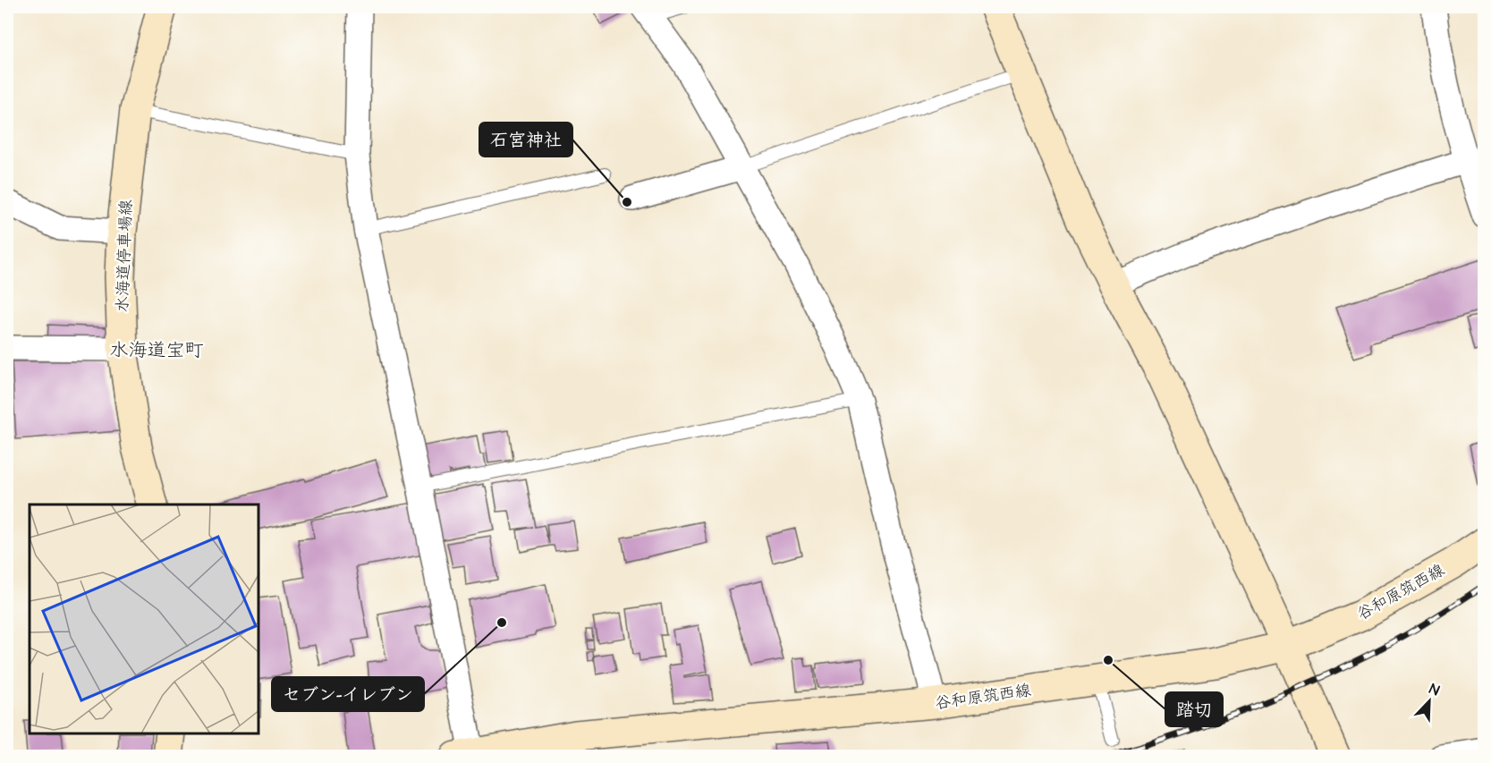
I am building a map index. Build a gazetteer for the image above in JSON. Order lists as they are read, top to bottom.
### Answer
{
  "streets": {
    "main road": ["水海道停車場線", "谷和原筑西線"]
  },
  "districts": ["水海道宝町"],
  "places": ["石宮神社", "セブン-イレブン", "踏切"],
  "north": "top right"
}
